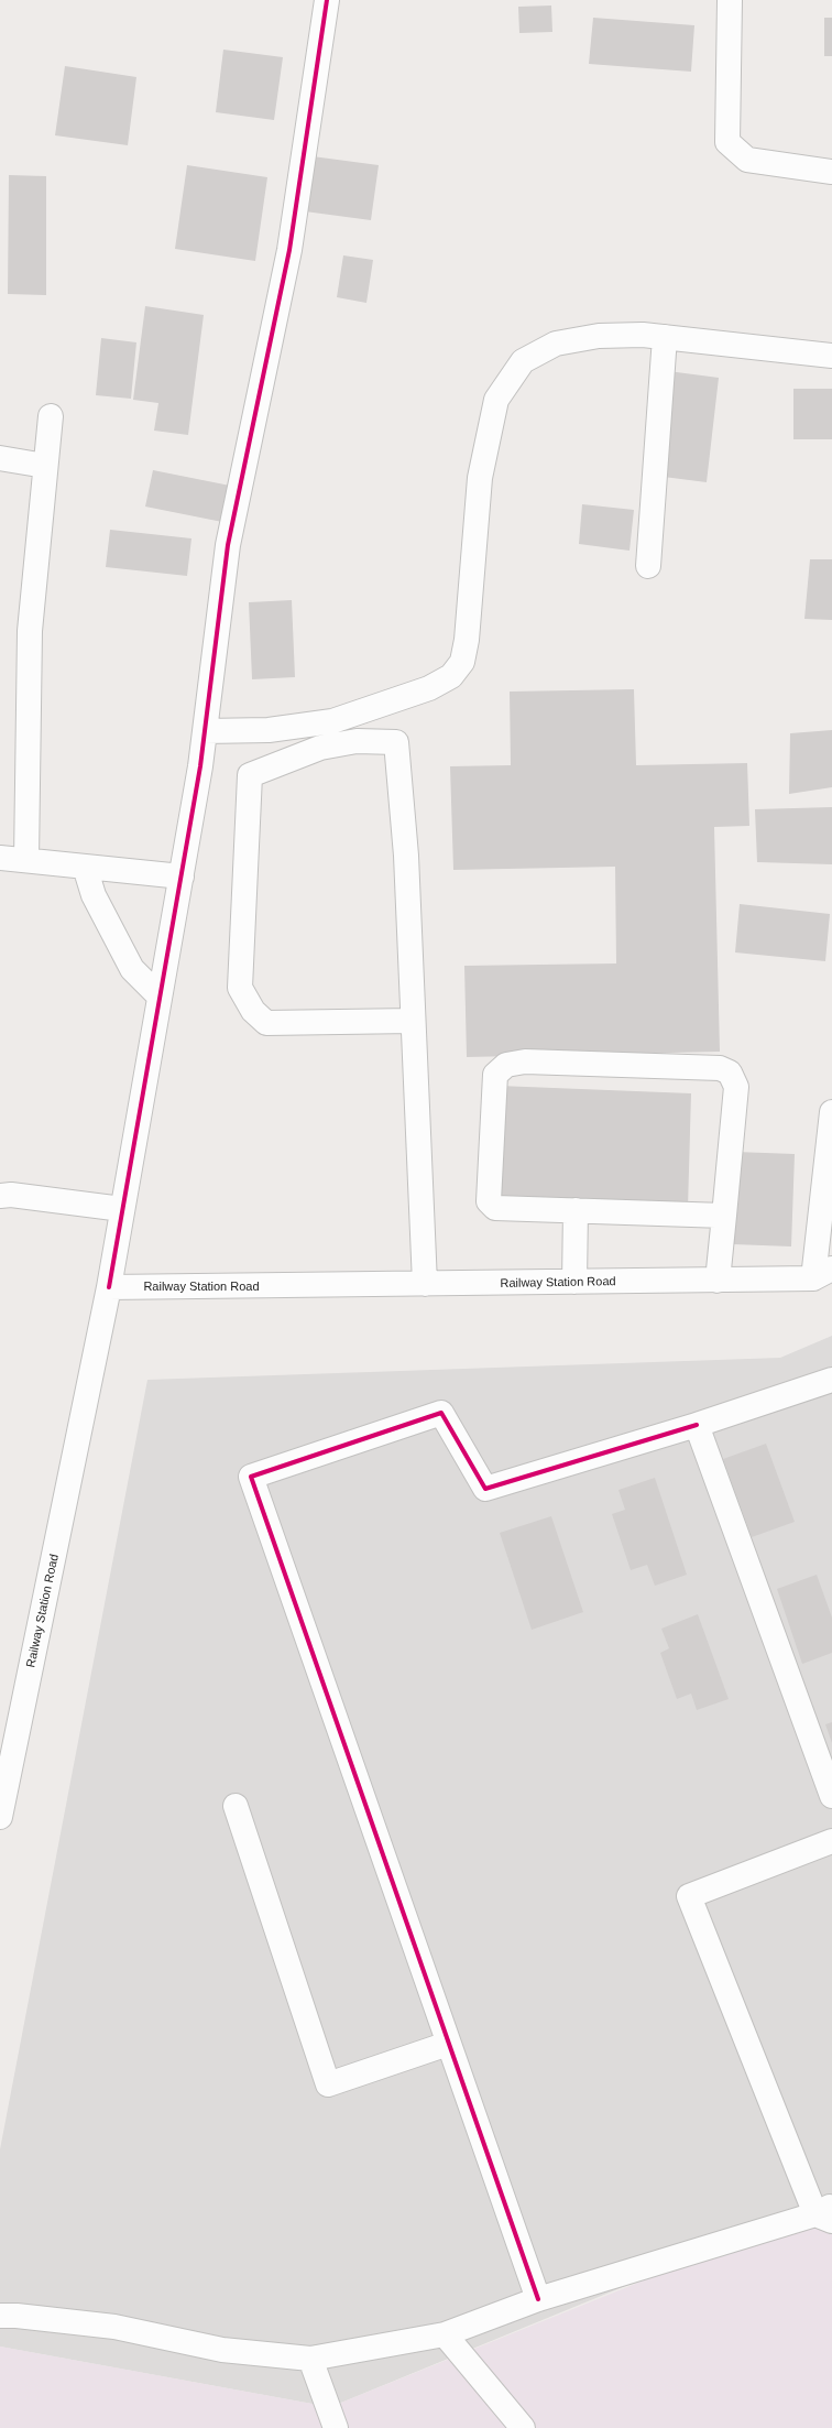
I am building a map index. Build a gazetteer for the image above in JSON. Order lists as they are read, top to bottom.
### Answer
{
  "streets": {
    "street": ["Railway Station Road"]
  }
}
